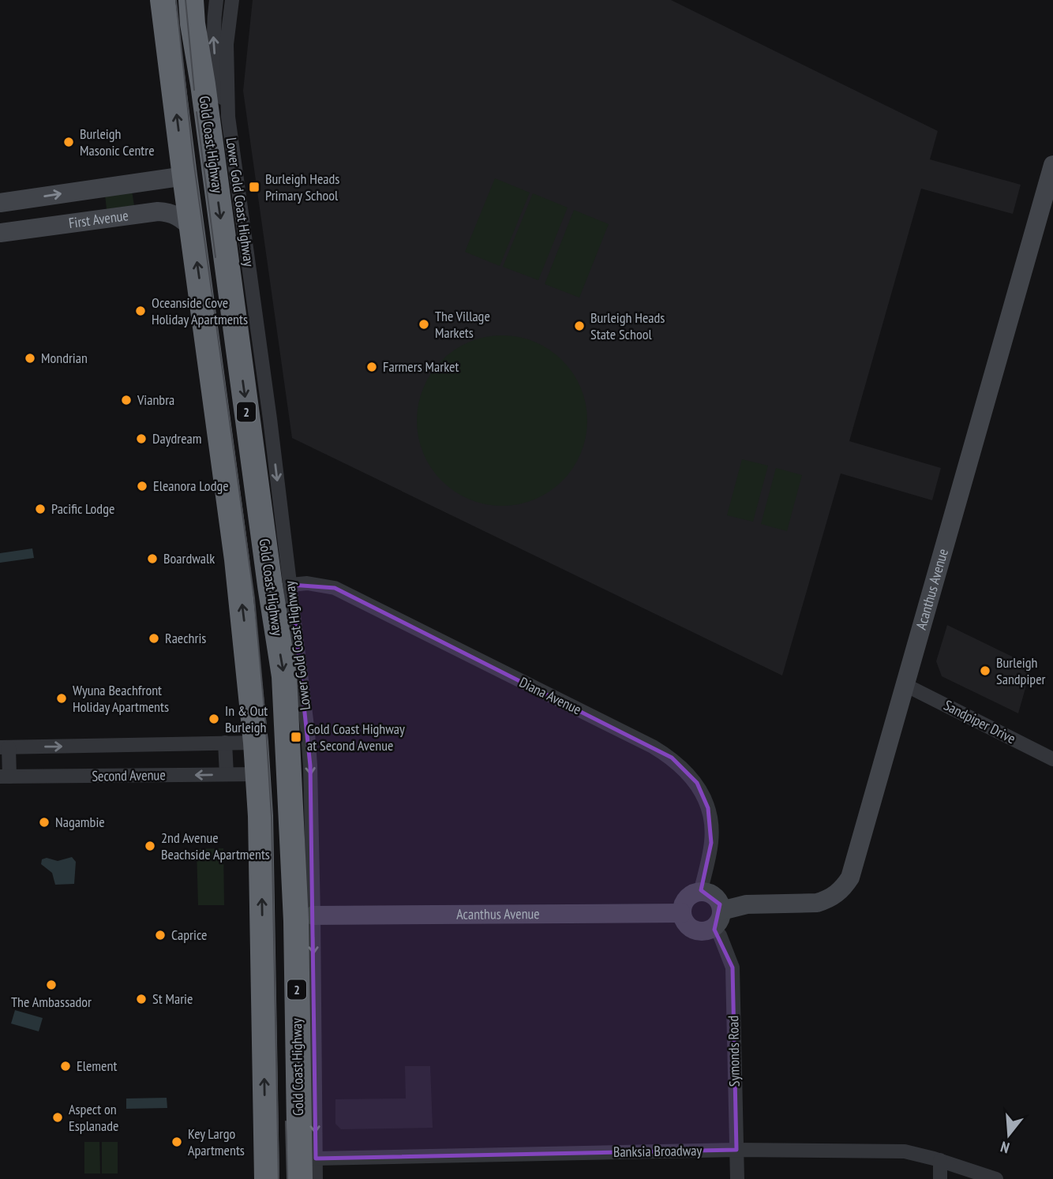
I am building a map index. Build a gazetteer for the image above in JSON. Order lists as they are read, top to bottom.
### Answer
{
  "streets": {
    "highway": ["Gold Coast Highway", "2"],
    "street": [
      "Lower Gold Coast Highway",
      "First Avenue",
      "Acanthus Avenue",
      "Diana Avenue",
      "Sandpiper Drive",
      "Second Avenue",
      "Symonds Road",
      "Banksia Broadway"
    ]
  },
  "crossings": [
    ["Lower Gold Coast Highway", "Acanthus Avenue"],
    ["Lower Gold Coast Highway", "Diana Avenue"],
    ["Lower Gold Coast Highway", "Banksia Broadway"],
    ["First Avenue", "2"],
    ["2", "Second Avenue"],
    ["Acanthus Avenue", "Diana Avenue"],
    ["Acanthus Avenue", "Sandpiper Drive"],
    ["Acanthus Avenue", "Symonds Road"],
    ["Diana Avenue", "Symonds Road"],
    ["Symonds Road", "Banksia Broadway"]
  ],
  "places": {
    "other": [
      "Burleigh Masonic Centre",
      "Oceanside Cove Holiday Apartments",
      "The Village Markets",
      "Burleigh Heads State School",
      "Mondrian",
      "Farmers Market",
      "Vianbra",
      "Daydream",
      "Eleanora Lodge",
      "Pacific Lodge",
      "Boardwalk",
      "Raechris",
      "Burleigh Sandpiper",
      "Wyuna Beachfront Holiday Apartments",
      "In & Out Burleigh",
      "Nagambie",
      "2nd Avenue Beachside Apartments",
      "Caprice",
      "The Ambassador",
      "St Marie",
      "Element",
      "Aspect on Esplanade",
      "Key Largo Apartments"
    ],
    "transit": ["Burleigh Heads Primary School", "Gold Coast Highway at Second Avenue"]
  },
  "north": "bottom"
}
